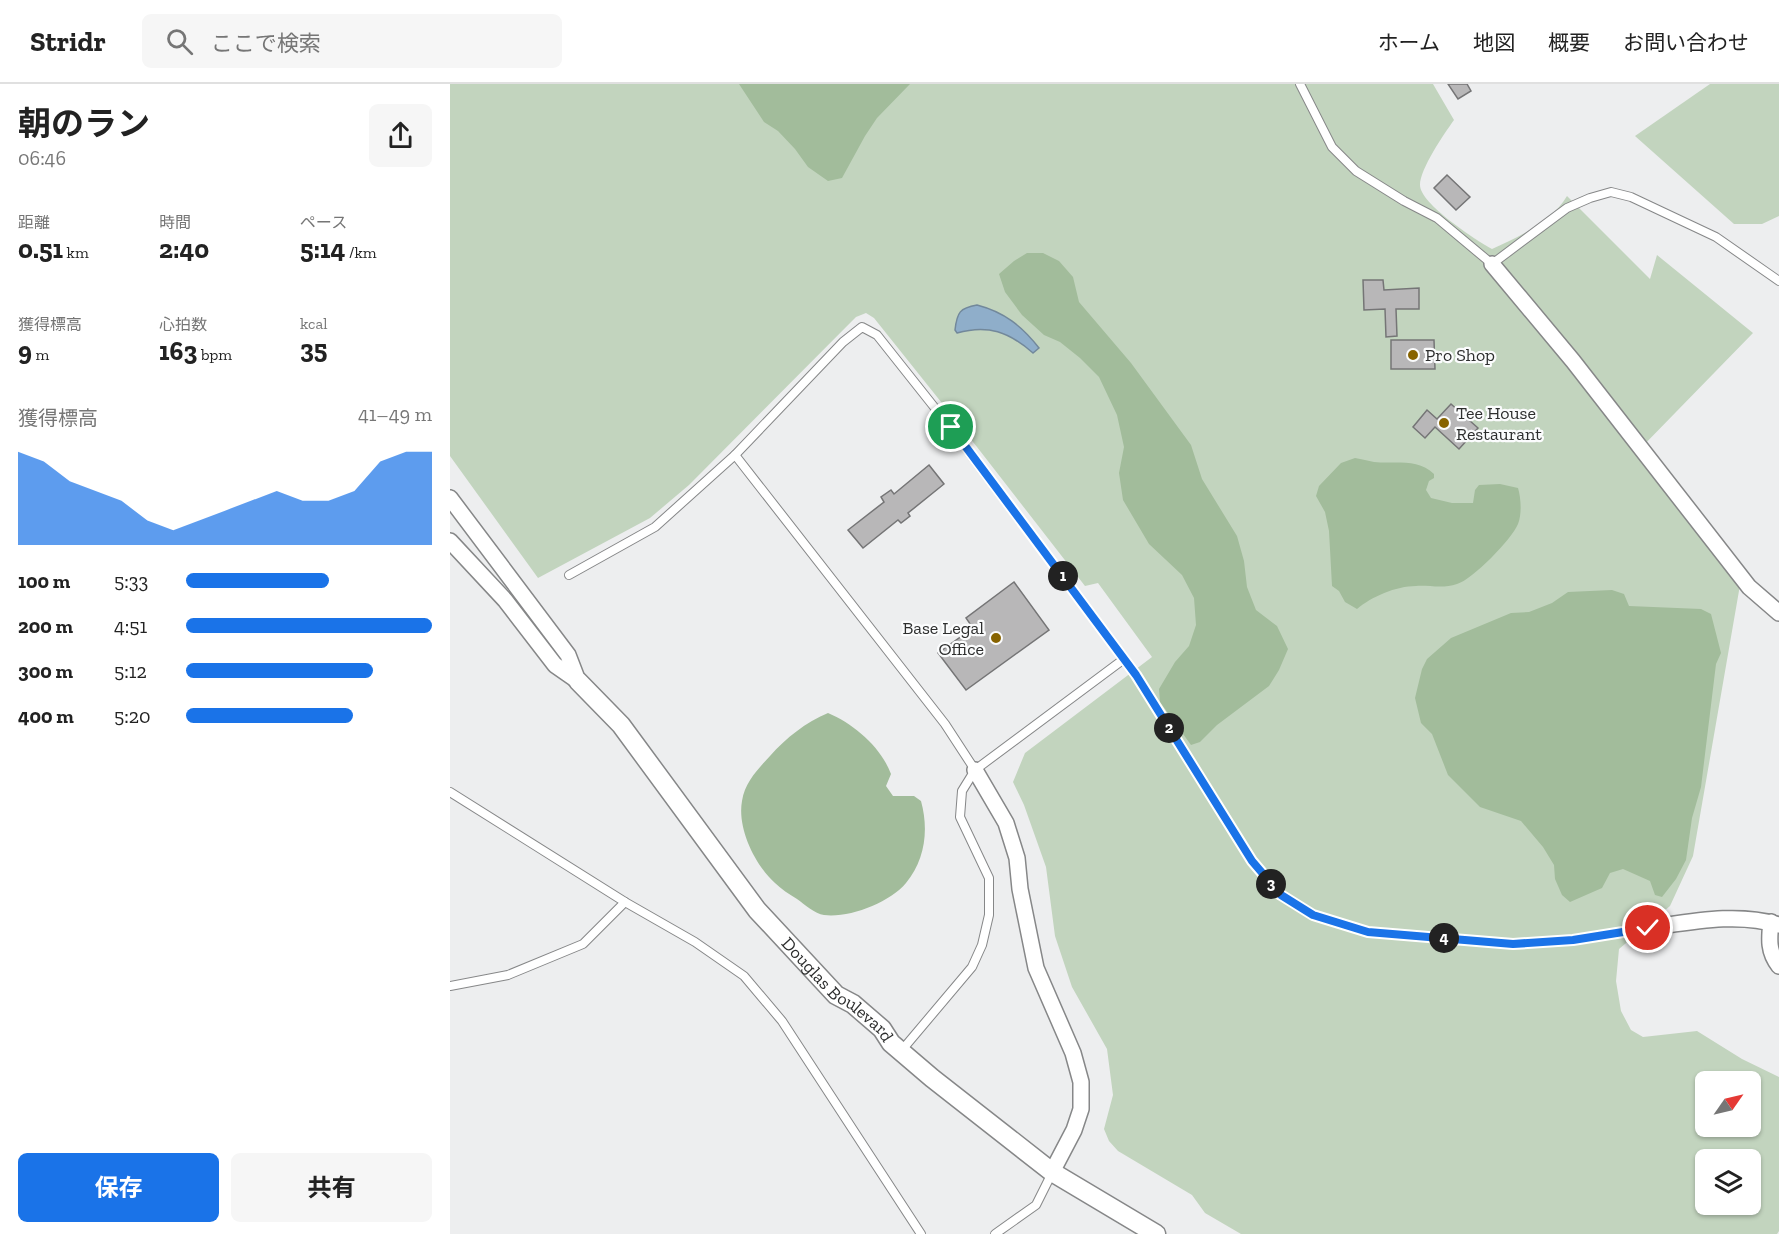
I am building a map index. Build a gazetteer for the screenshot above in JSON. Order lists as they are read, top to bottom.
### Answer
{
  "streets": {
    "street": ["Douglas Boulevard"]
  },
  "places": ["Pro Shop", "Tee House Restaurant", "Base Legal Office"],
  "north": "top right",
  "page": {
    "header": "Stridr",
    "search": "ここで検索",
    "nav": [
      "ホーム",
      "地図",
      "概要",
      "お問い合わせ"
    ],
    "heading": ["朝のラン", "06:46"],
    "stats": [
      ["距離", "0.51 km"],
      ["時間", "2:40"],
      ["ペース", "5:14 /km"],
      ["獲得標高", "9 m"],
      ["心拍数", "163 bpm"],
      ["kcal", "35"]
    ],
    "chart": ["獲得標高", "41–49 m"],
    "list": [
      {
        "name": "100 m",
        "note": "5:33"
      },
      {
        "name": "200 m",
        "note": "4:51"
      },
      {
        "name": "300 m",
        "note": "5:12"
      },
      {
        "name": "400 m",
        "note": "5:20"
      }
    ],
    "pins": [
      "1",
      "2",
      "3",
      "4"
    ],
    "buttons": ["保存", "共有"]
  }
}
